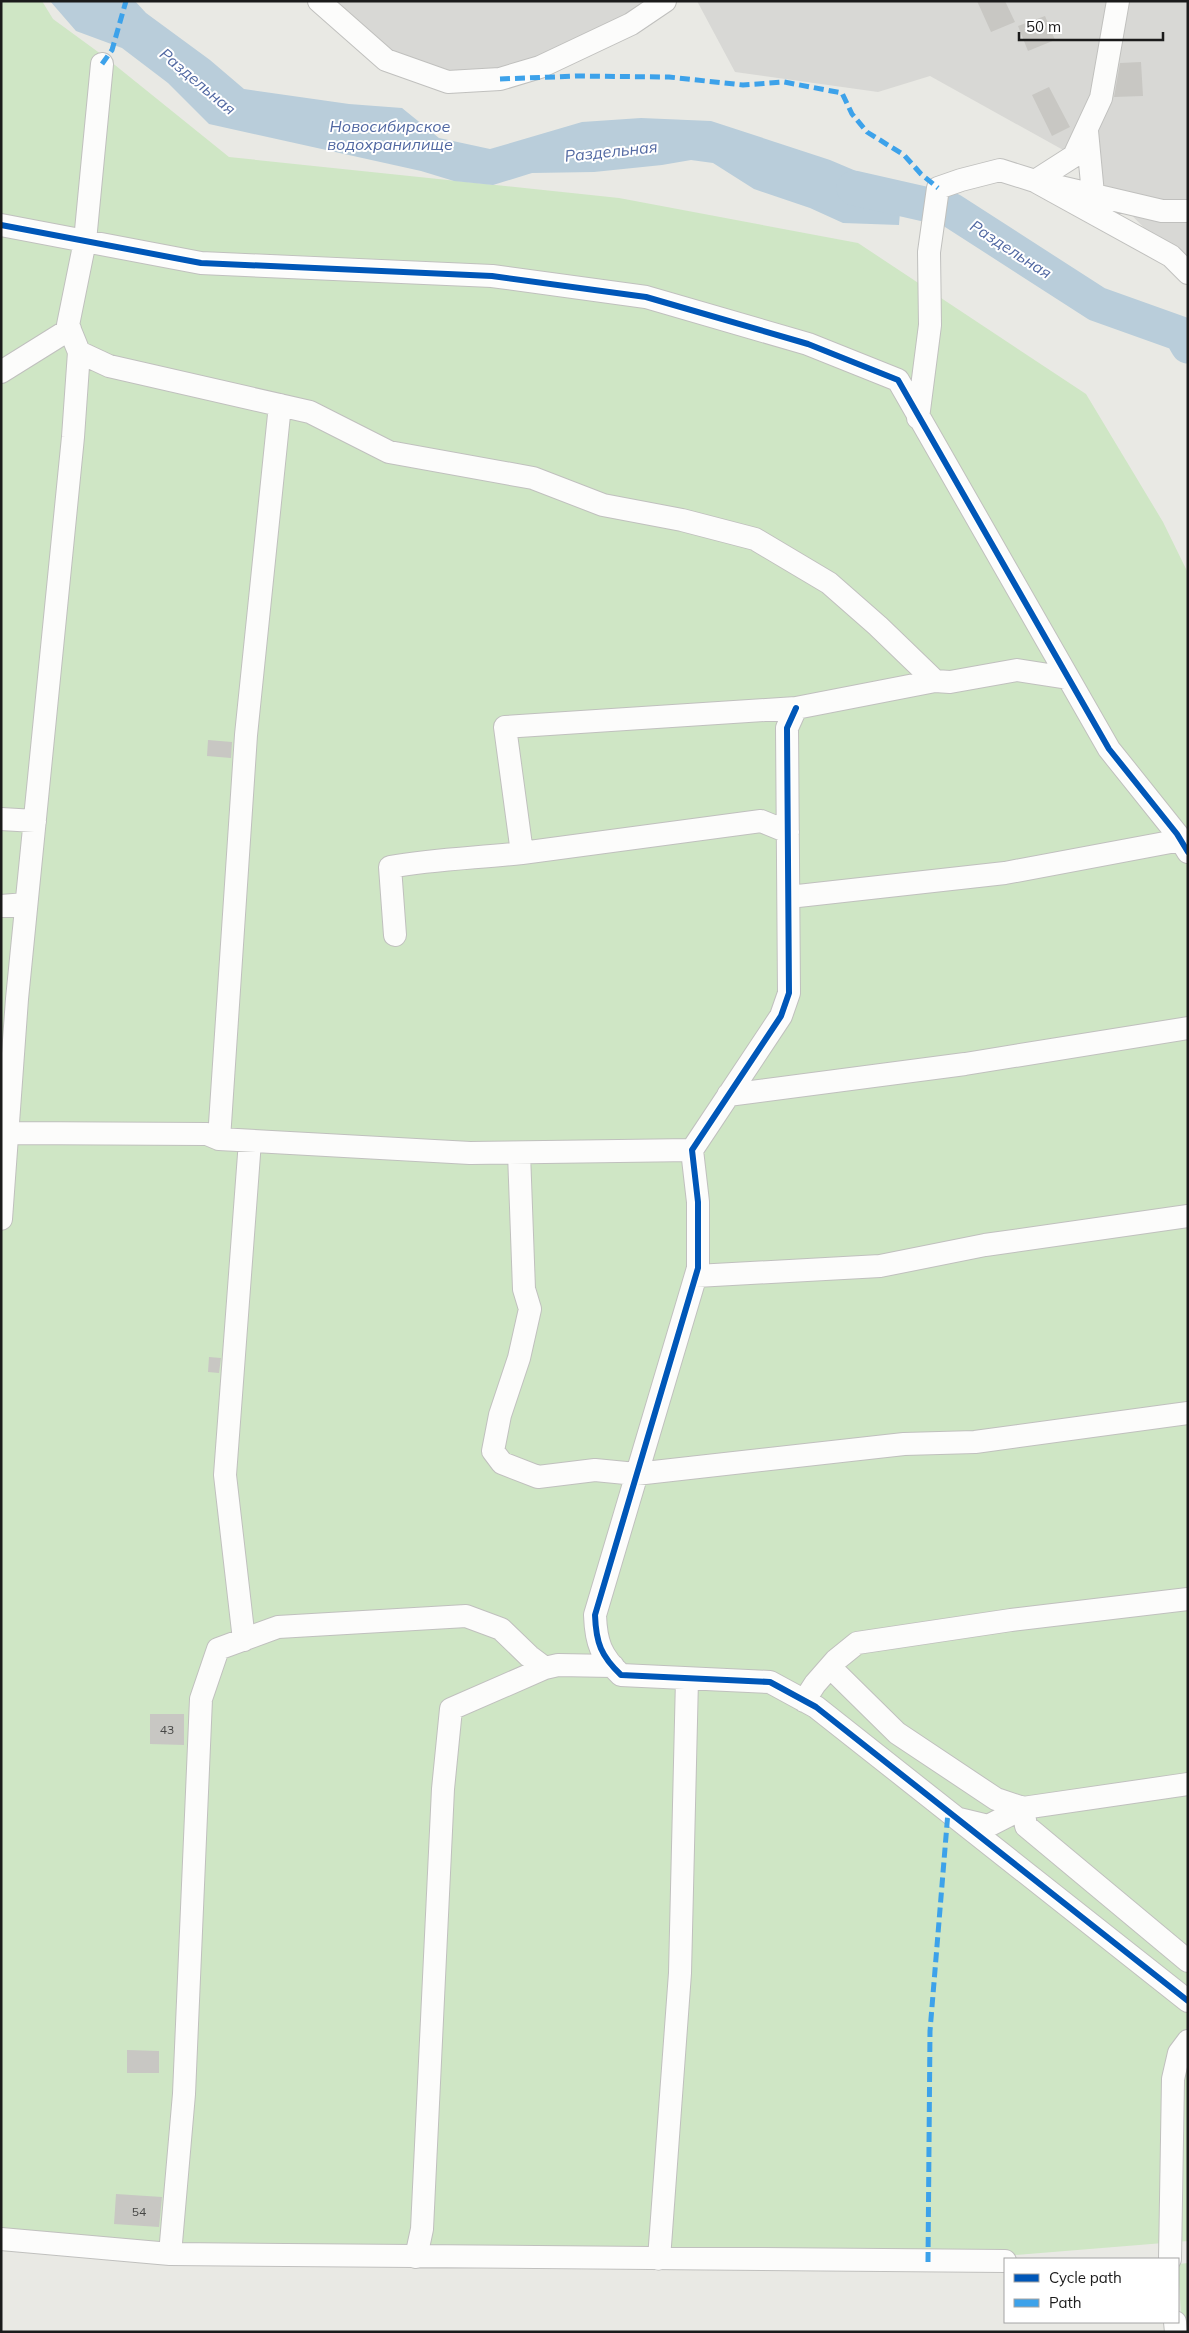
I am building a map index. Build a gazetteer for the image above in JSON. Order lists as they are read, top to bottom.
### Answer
{
  "water": ["Раздельная", "Новосибирское водохранилище"],
  "house_numbers": ["43", "54"],
  "legend": ["Cycle path", "Path"],
  "scale_bar": "50 m"
}
